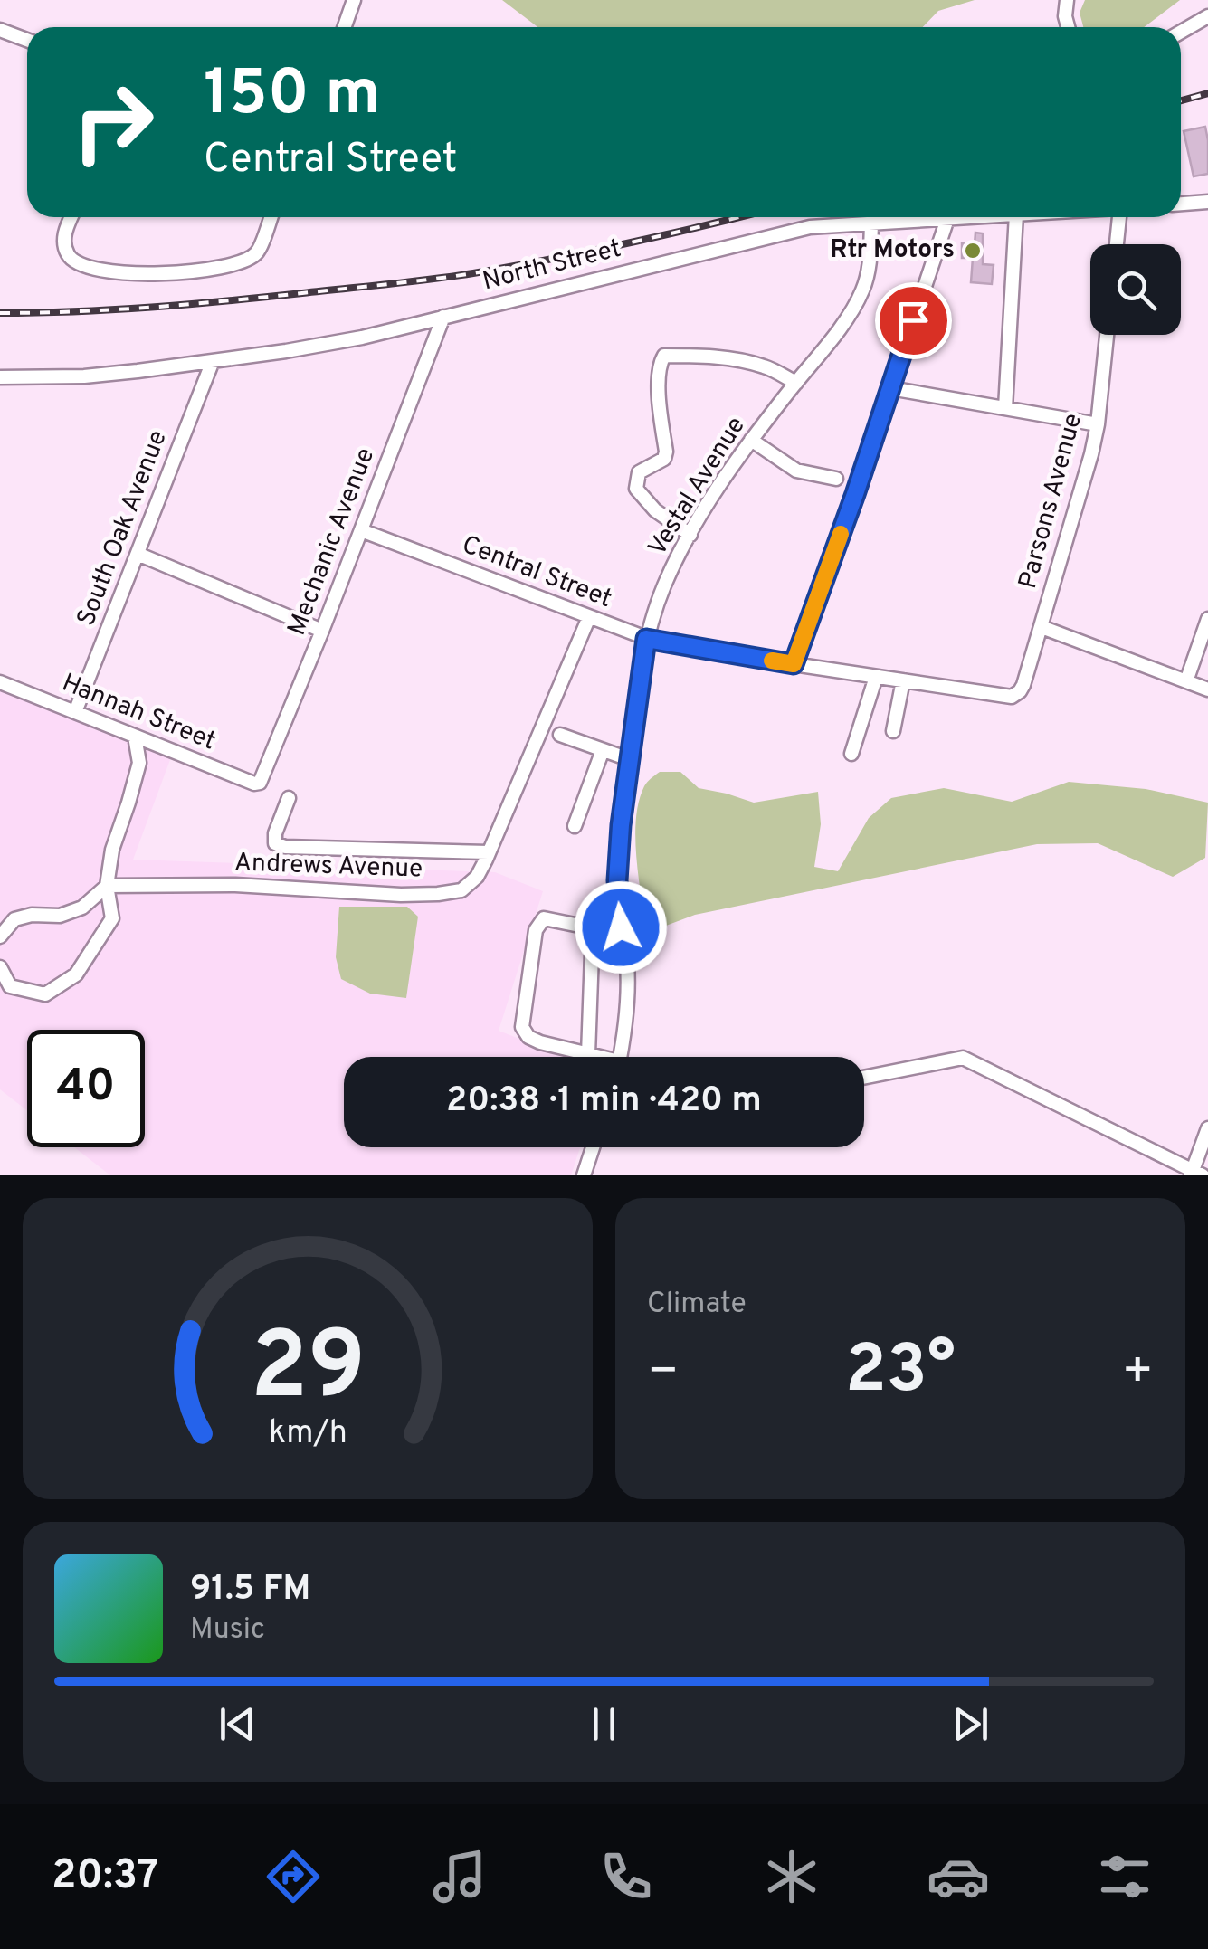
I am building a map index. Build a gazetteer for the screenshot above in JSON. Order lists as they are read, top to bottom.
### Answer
{
  "streets": {
    "street": [
      "North Street",
      "Vestal Avenue",
      "Parsons Avenue",
      "South Oak Avenue",
      "Mechanic Avenue",
      "Central Street",
      "Hannah Street",
      "Andrews Avenue"
    ]
  },
  "crossings": [
    ["North Street", "Vestal Avenue"],
    ["North Street", "South Oak Avenue"],
    ["North Street", "Mechanic Avenue"],
    ["Vestal Avenue", "Central Street"],
    ["Parsons Avenue", "Central Street"],
    ["South Oak Avenue", "Hannah Street"],
    ["Mechanic Avenue", "Central Street"],
    ["Mechanic Avenue", "Hannah Street"],
    ["Central Street", "Andrews Avenue"]
  ],
  "places": ["Rtr Motors"],
  "page": {
    "turn": ["150 m", "Central Street"],
    "limit": "40",
    "trip": "20:38 · 1 min · 420 m",
    "tile": "Climate",
    "heat": ["−", "23°", "+"],
    "song": ["91.5 FM", "Music"],
    "tabs": "20:37",
    "gauge": ["29", "km/h"]
  }
}
